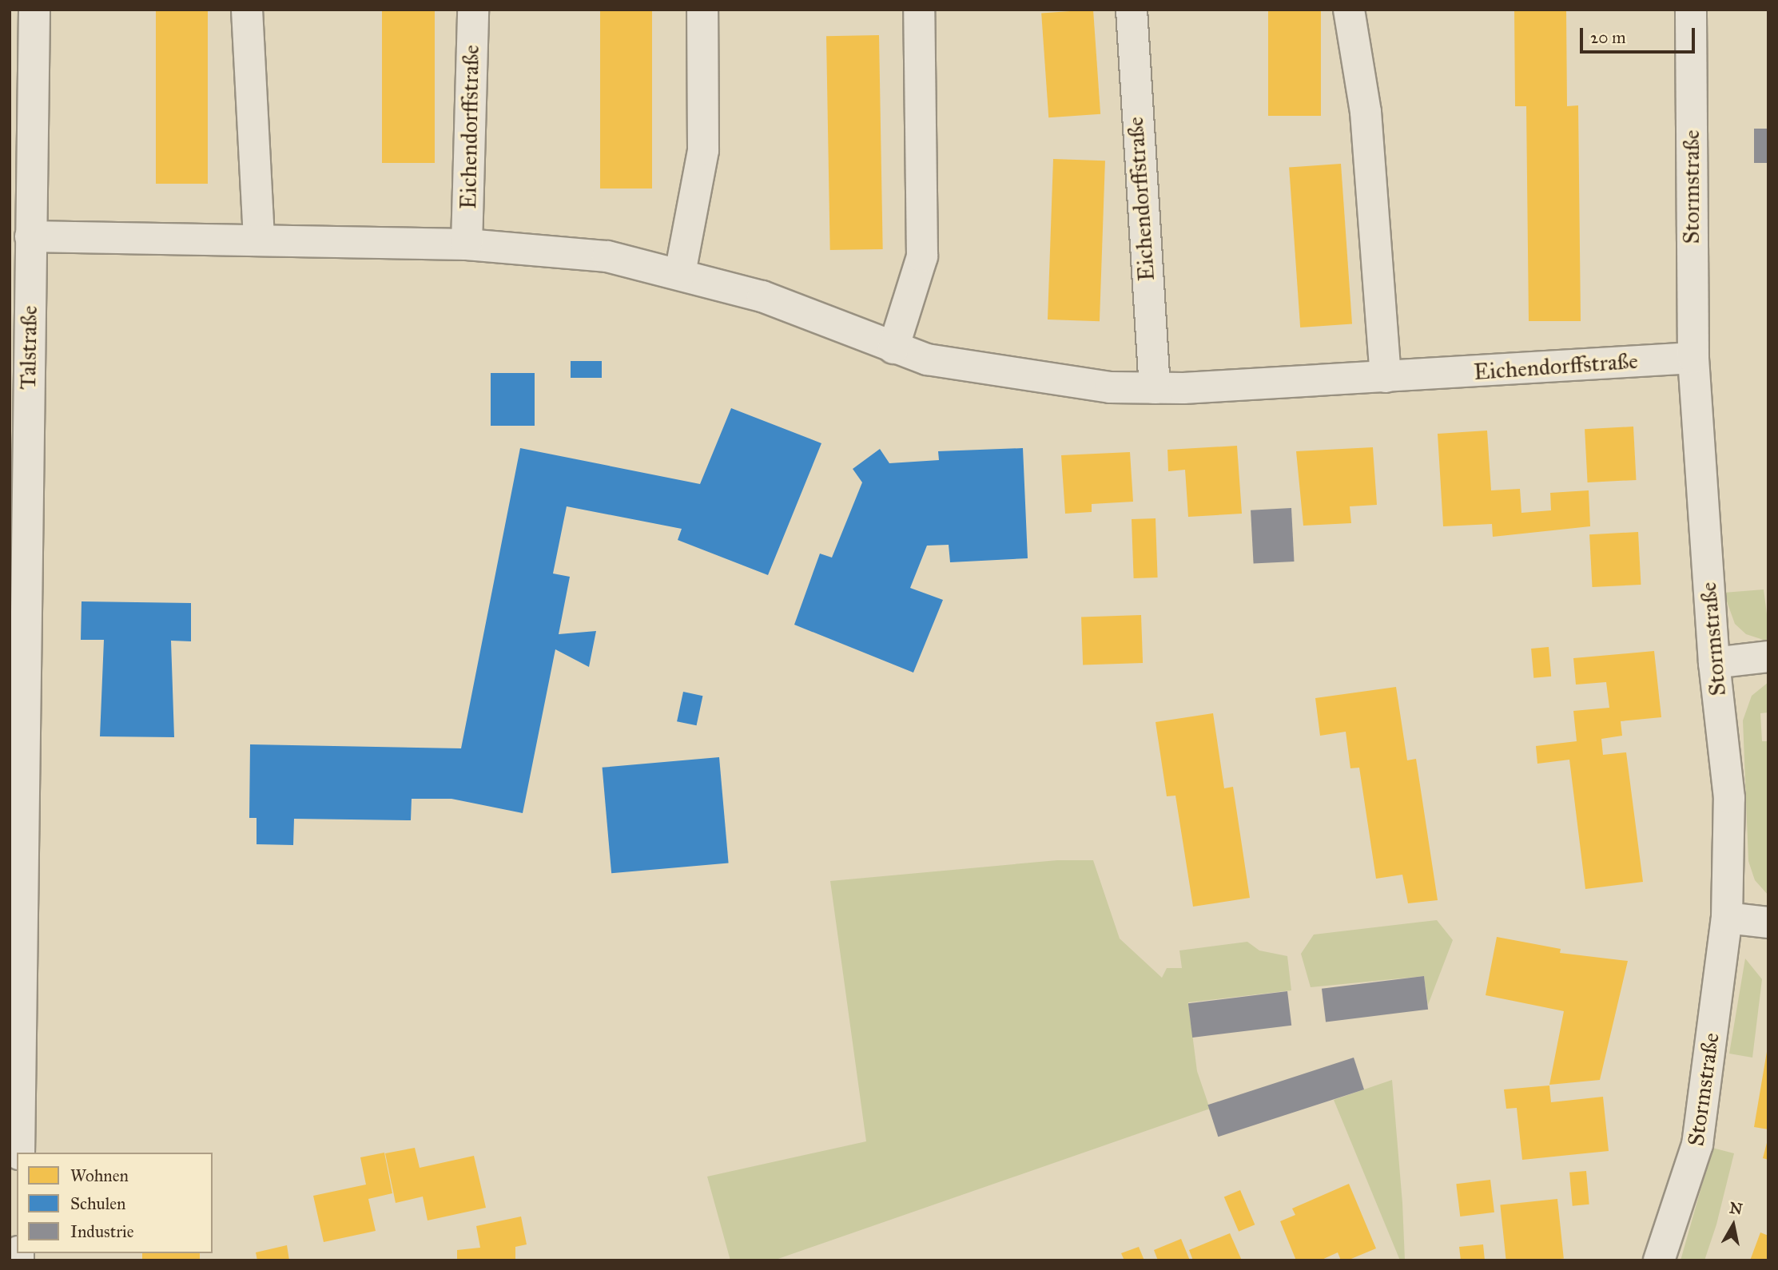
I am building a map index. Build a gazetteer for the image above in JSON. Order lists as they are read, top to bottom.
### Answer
{
  "streets": {
    "street": ["Eichendorffstraße", "Stormstraße", "Talstraße"]
  },
  "crossings": [
    ["Eichendorffstraße", "Stormstraße"],
    ["Eichendorffstraße", "Talstraße"]
  ],
  "legend": ["Wohnen", "Schulen", "Industrie"],
  "scale_bar": "20 m",
  "north": "top"
}
